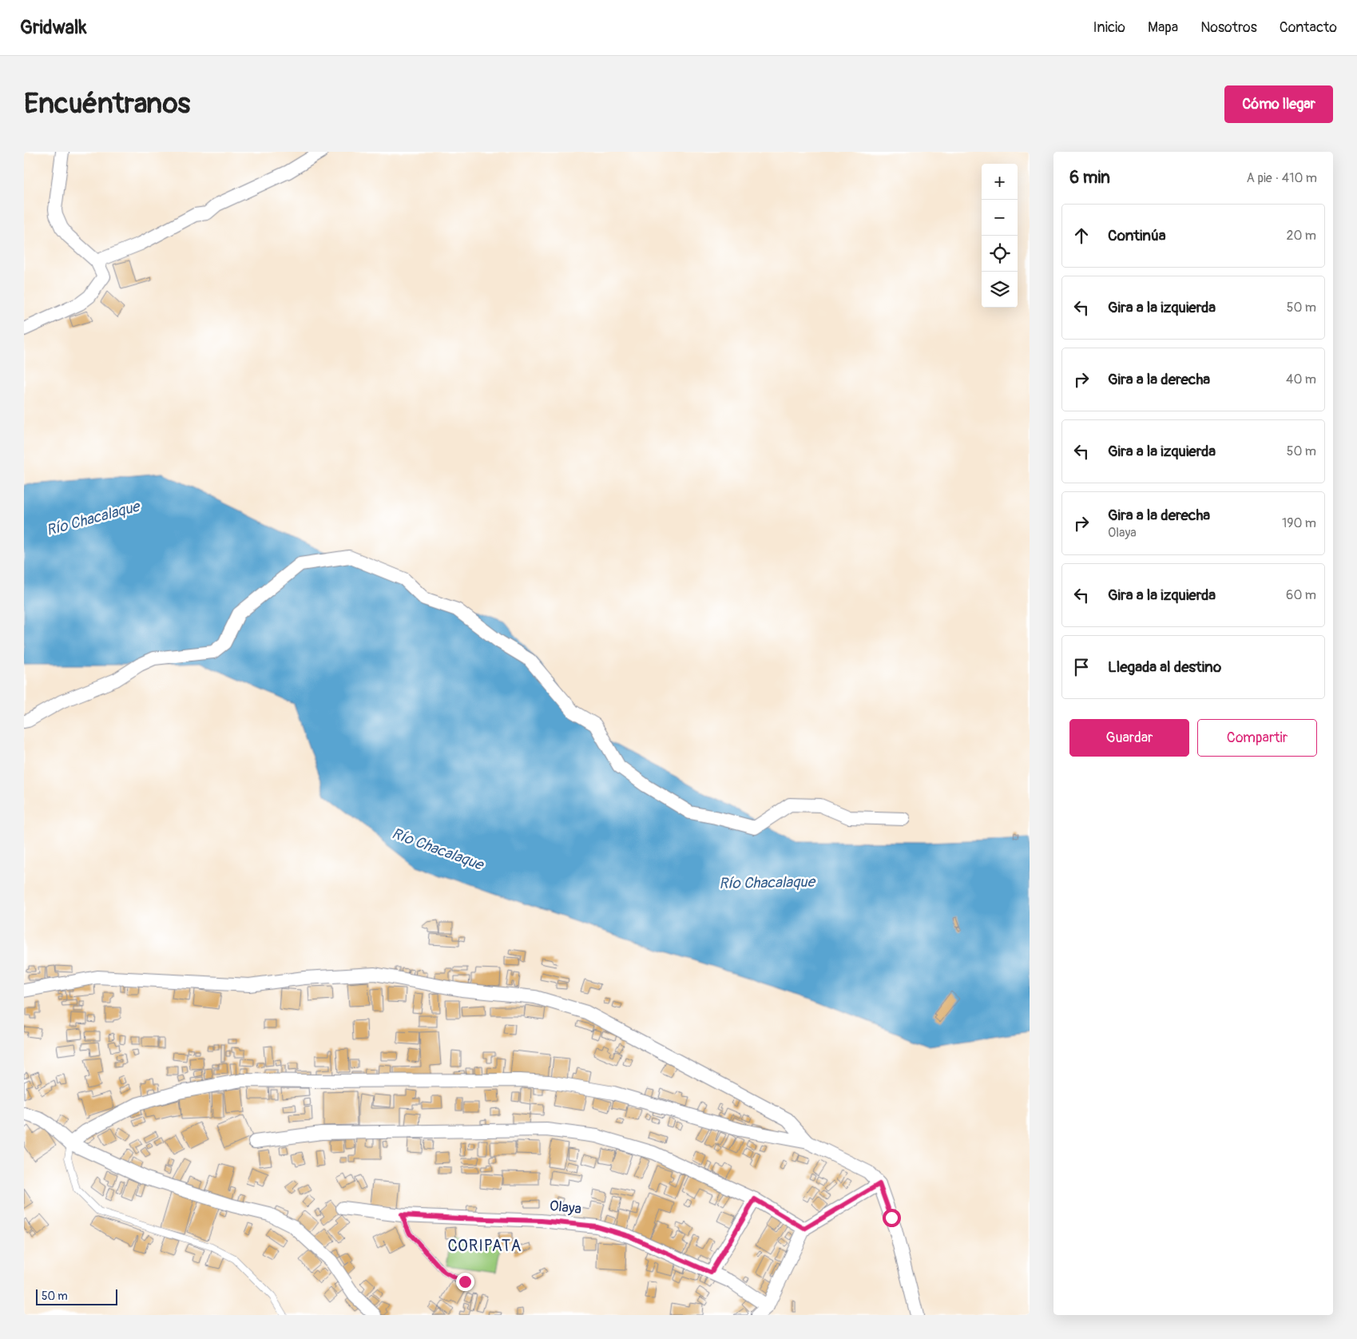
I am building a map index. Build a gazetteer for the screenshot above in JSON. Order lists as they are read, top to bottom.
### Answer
{
  "streets": {
    "street": ["Olaya"]
  },
  "districts": ["CORIPATA"],
  "water": ["Río Chacalaque"],
  "scale_bar": "50 m",
  "page": {
    "header": "Gridwalk",
    "nav": [
      "Inicio",
      "Mapa",
      "Nosotros",
      "Contacto"
    ],
    "buttons": [
      "Cómo llegar",
      ["Guardar", "Compartir"]
    ],
    "title": "Encuéntranos",
    "heading": ["6 min", "A pie · 410 m"],
    "map_buttons": ["+", "−"],
    "list": [
      ["Continúa", "20 m"],
      ["Gira a la izquierda", "50 m"],
      ["Gira a la derecha", "40 m"],
      ["Gira a la izquierda", "50 m"],
      ["Gira a la derecha", "Olaya", "190 m"],
      ["Gira a la izquierda", "60 m"],
      "Llegada al destino"
    ],
    "scale": "50 m"
  }
}
